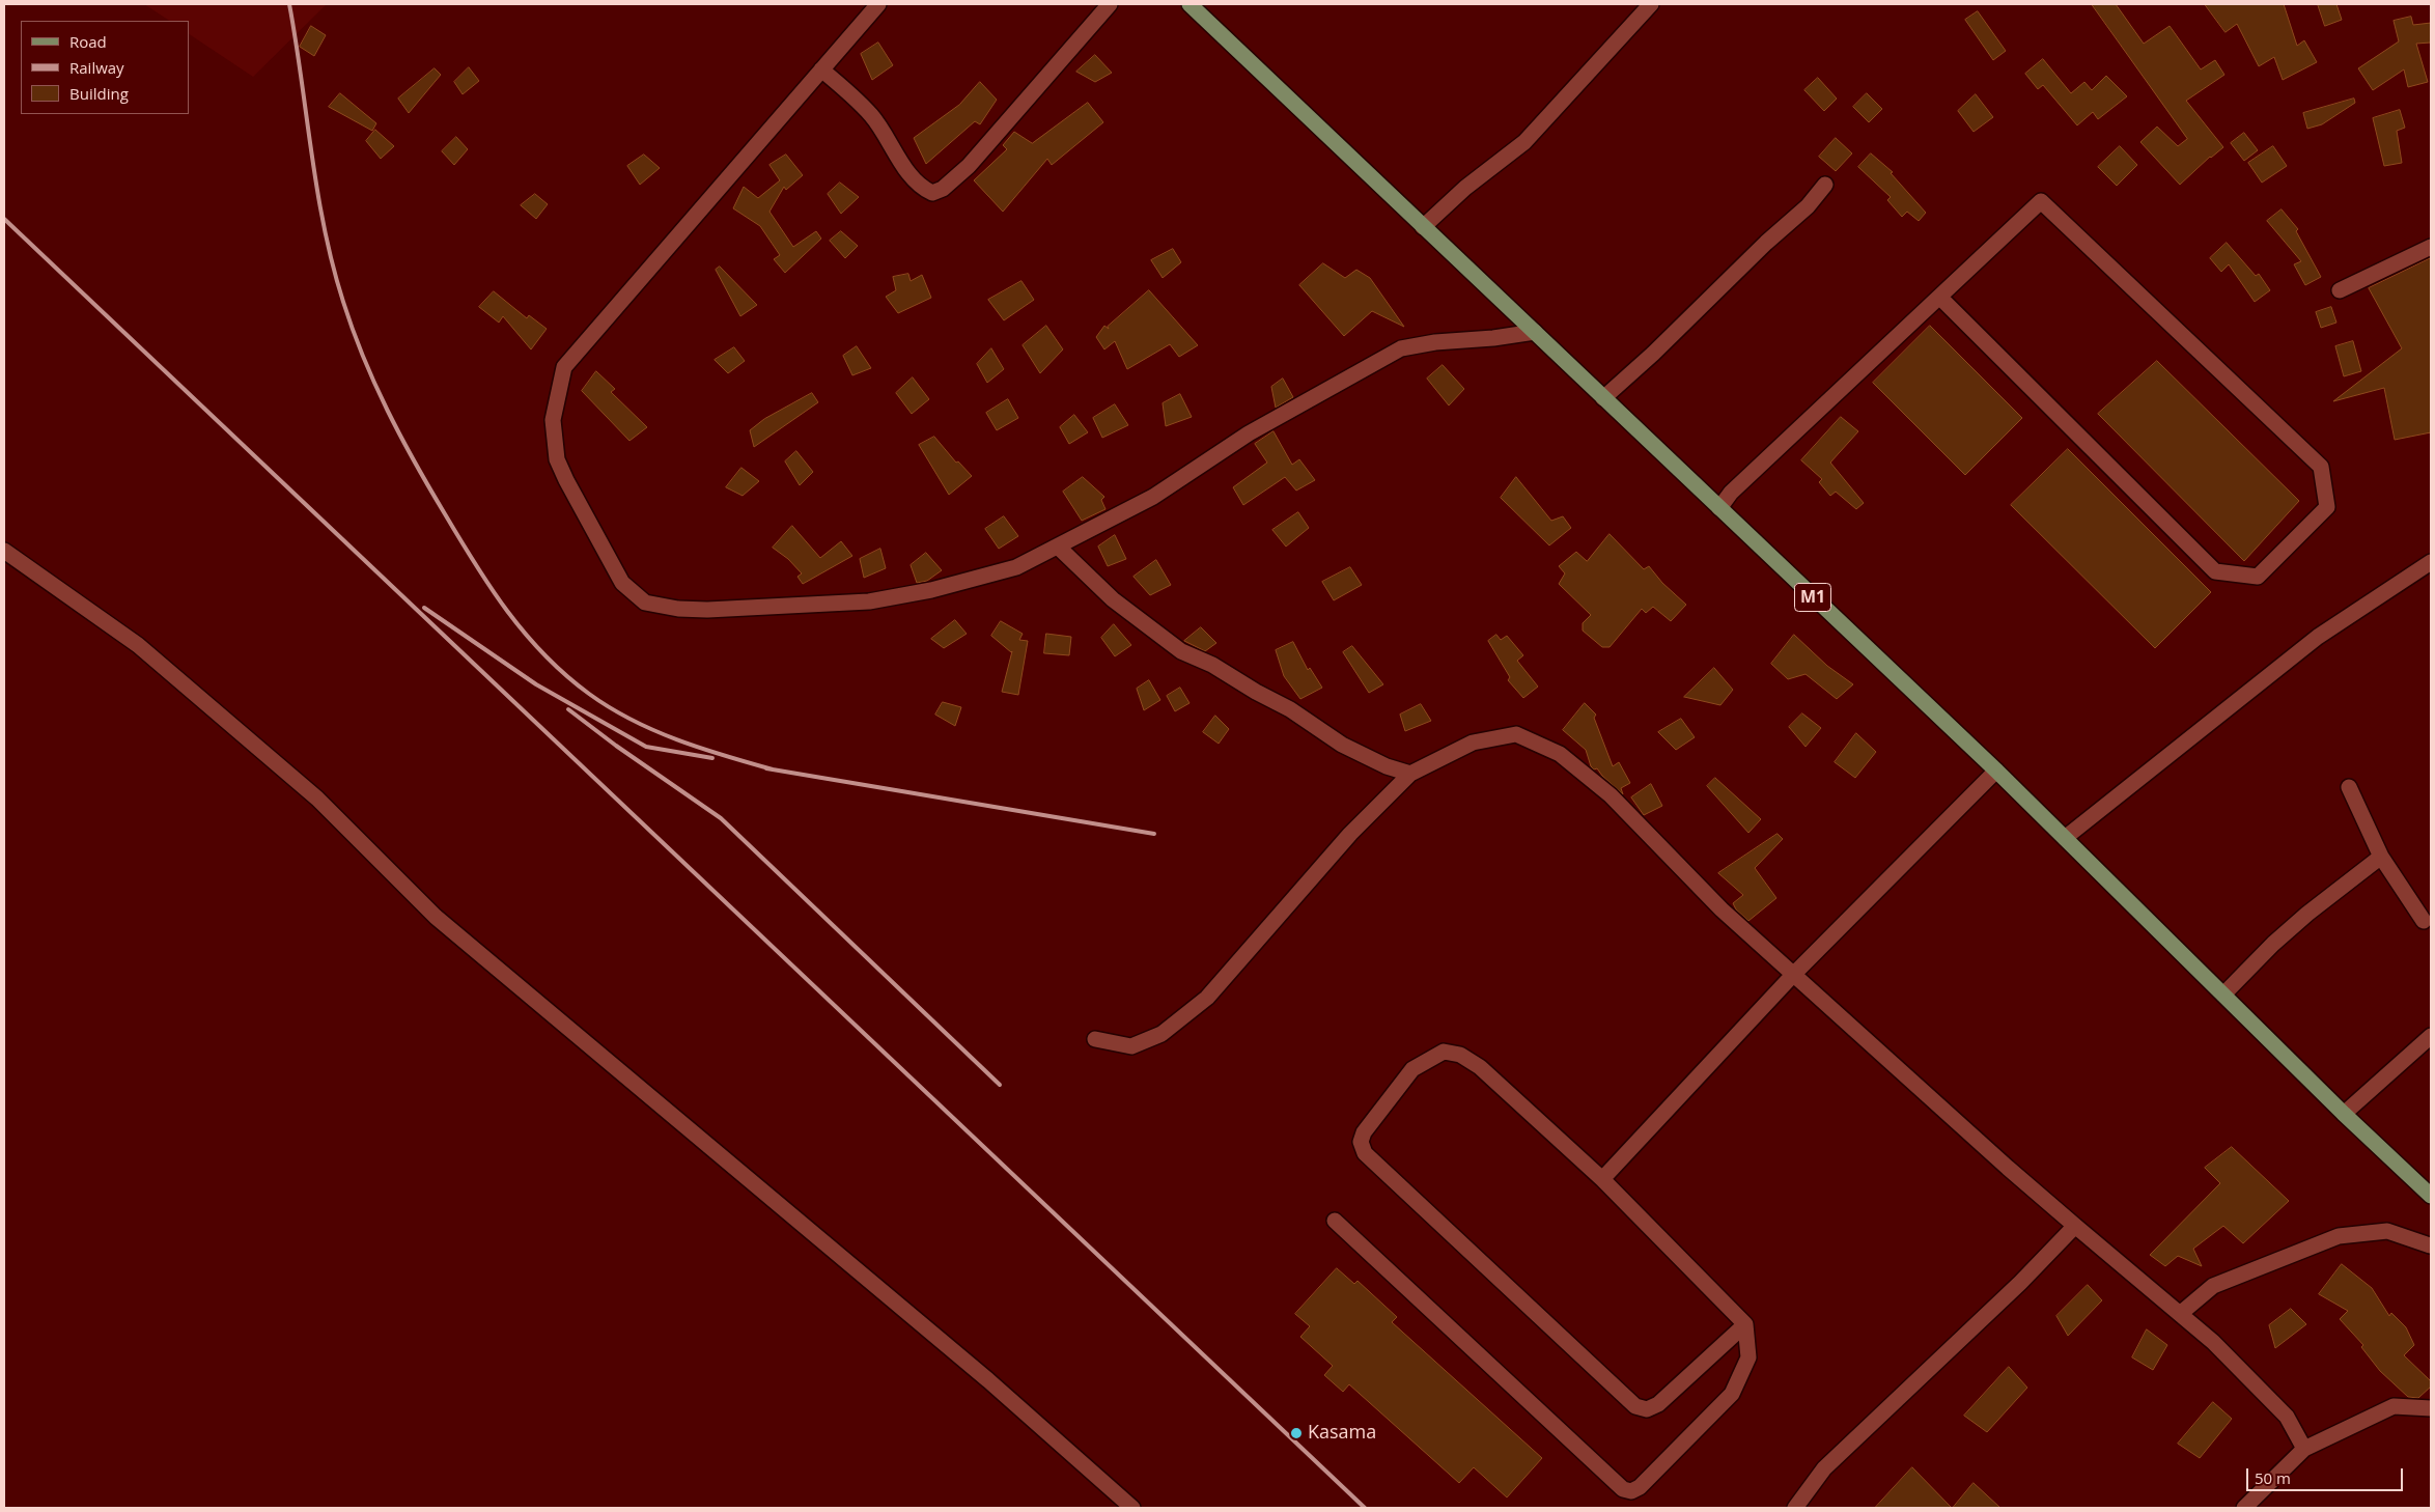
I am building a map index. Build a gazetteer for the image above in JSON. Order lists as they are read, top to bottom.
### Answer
{
  "streets": {
    "main road": ["M1"]
  },
  "places": ["Kasama"],
  "legend": ["Road", "Railway", "Building"],
  "scale_bar": "50 m"
}
